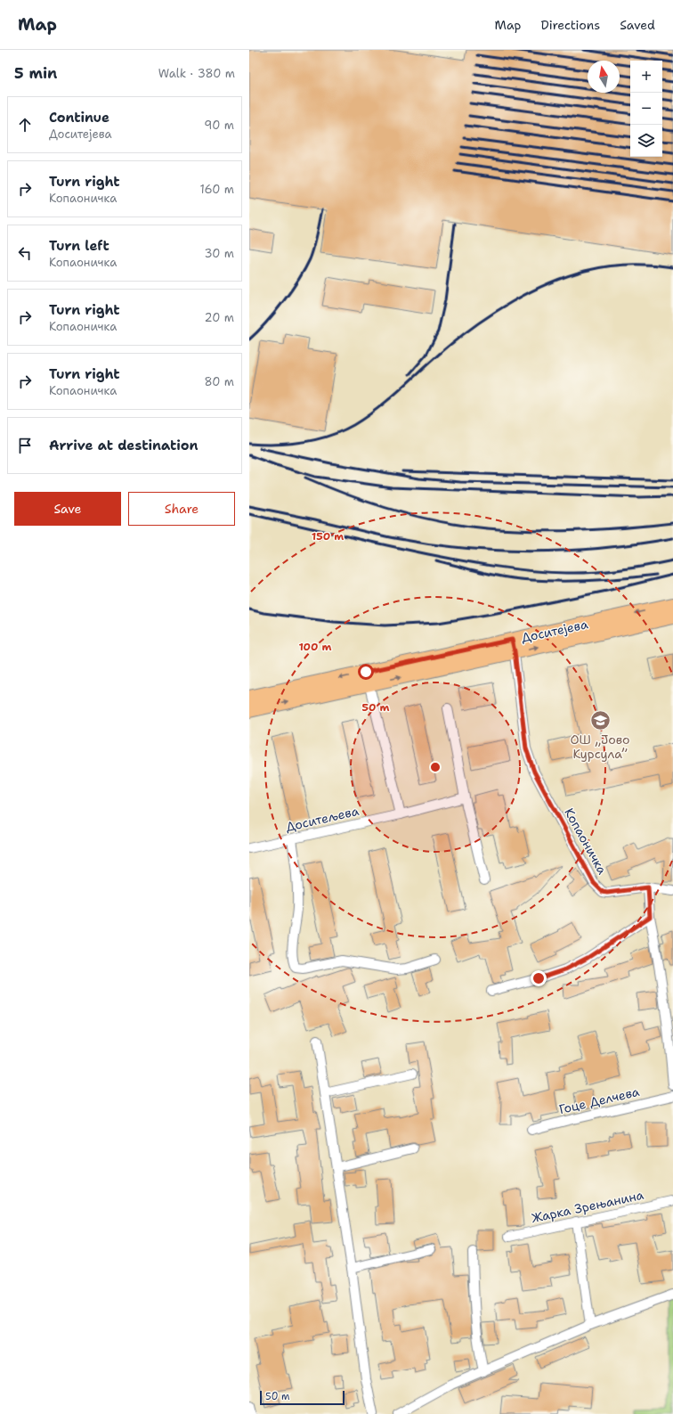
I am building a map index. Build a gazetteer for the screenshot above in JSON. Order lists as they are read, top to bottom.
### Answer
{
  "streets": {
    "main road": ["Доситејева"],
    "street": [
      "Доситељева",
      "Копаоничка",
      "Гоце Делчева",
      "Жарка Зрењанина"
    ]
  },
  "crossings": [
    ["Доситејева", "Копаоничка"]
  ],
  "places": {
    "school or university": ["ОШ „Јово Курсула”"]
  },
  "scale_bar": "50 m",
  "north": "top",
  "page": {
    "header": "Map",
    "nav": ["Map", "Directions", "Saved"],
    "heading": ["5 min", "Walk · 380 m"],
    "map_buttons": ["+", "−"],
    "list": [
      ["Continue", "Доситејева", "90 m"],
      ["Turn right", "Копаоничка", "160 m"],
      ["Turn left", "Копаоничка", "30 m"],
      ["Turn right", "Копаоничка", "20 m"],
      ["Turn right", "Копаоничка", "80 m"],
      "Arrive at destination"
    ],
    "buttons": ["Save", "Share"],
    "scale": "50 m"
  },
  "rings": ["150 m", "100 m", "50 m"]
}
